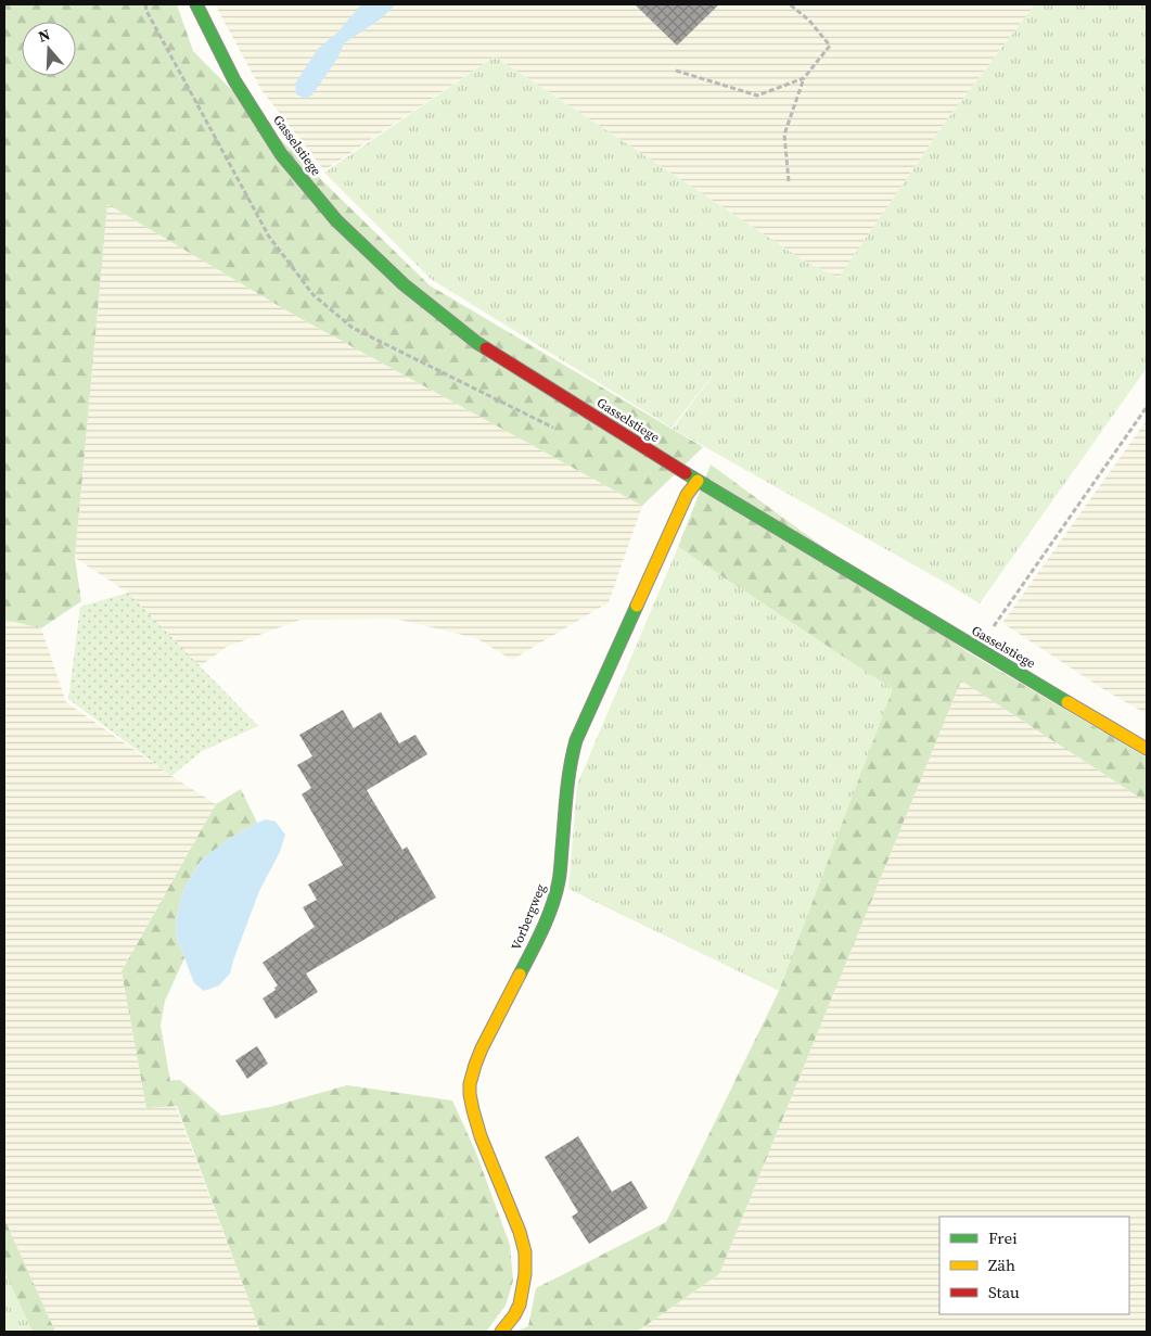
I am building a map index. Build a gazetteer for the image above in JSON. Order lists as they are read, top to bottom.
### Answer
{
  "streets": {
    "street": ["Gasselstiege", "Vorbergweg"]
  },
  "crossings": [
    ["Gasselstiege", "Vorbergweg"]
  ],
  "legend": ["Frei", "Zäh", "Stau"],
  "north": "top"
}
